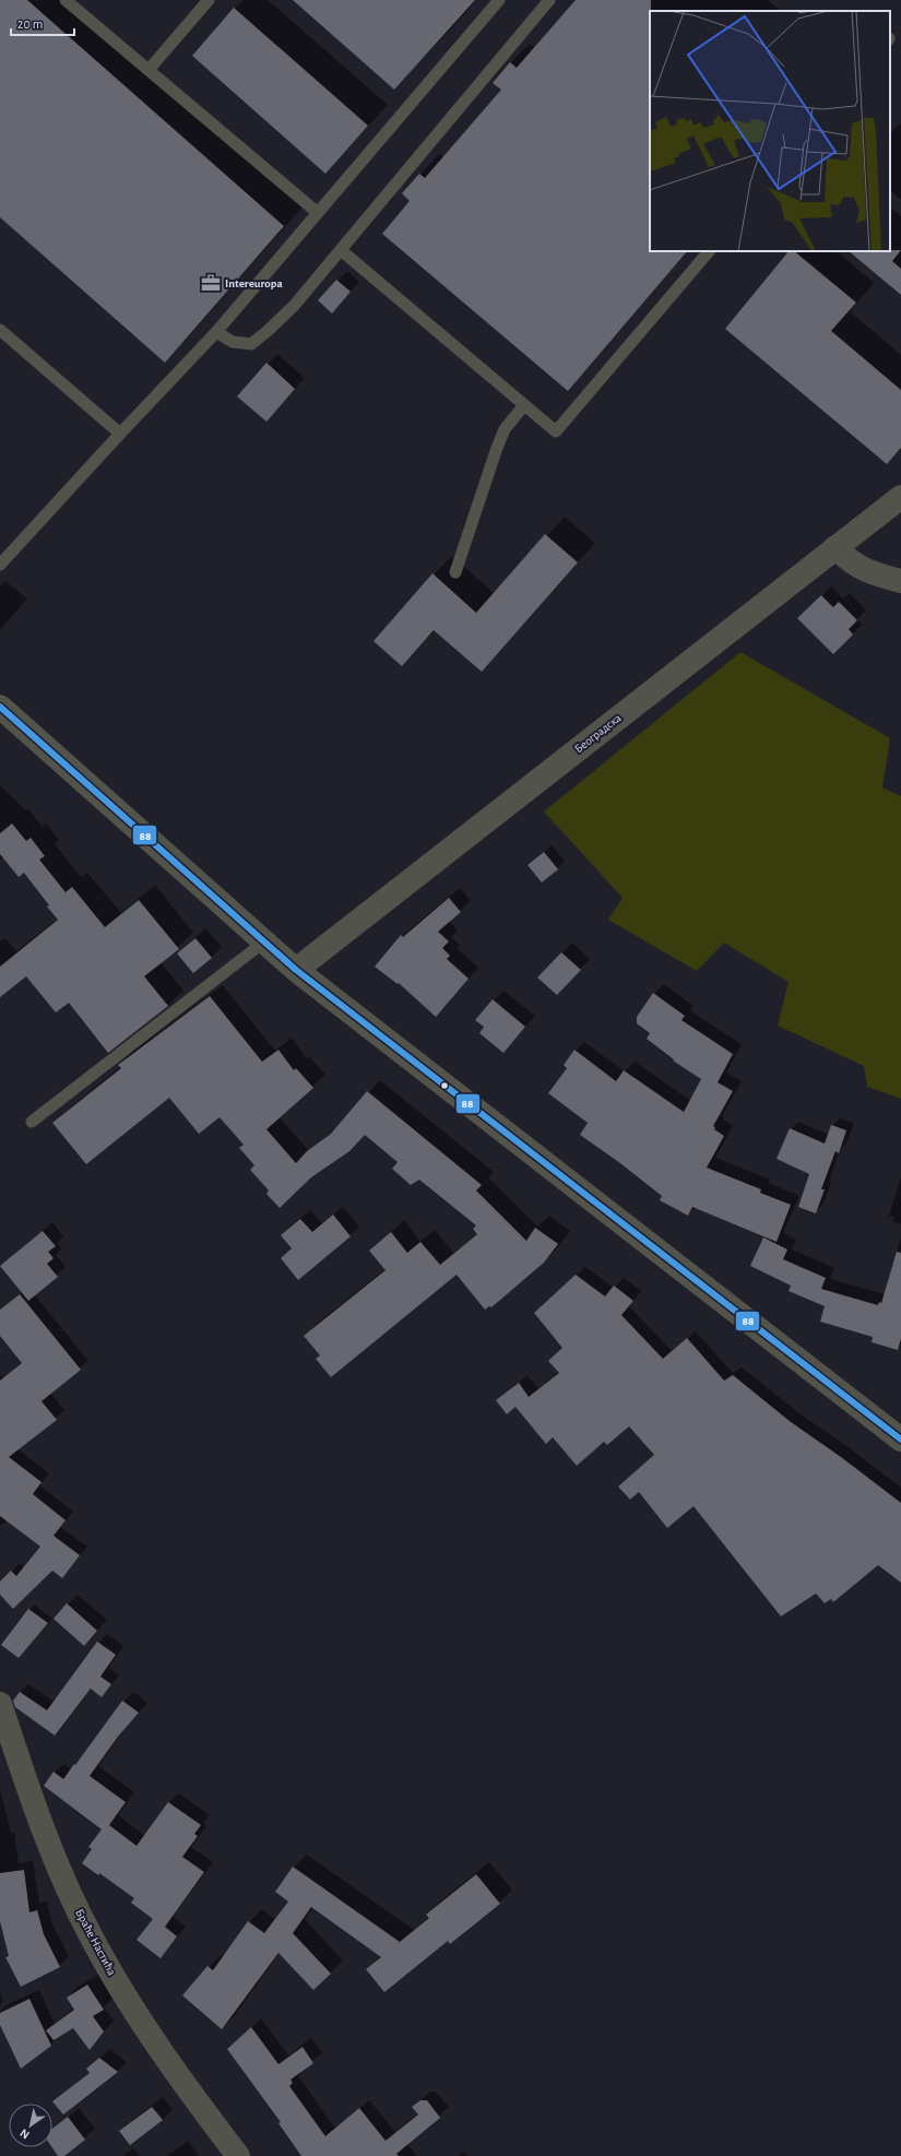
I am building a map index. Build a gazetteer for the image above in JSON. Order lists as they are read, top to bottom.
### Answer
{
  "streets": {
    "street": ["Београдска", "Браће Настића"]
  },
  "places": {
    "office": ["Intereuropa"]
  },
  "lines": ["transit line 88"],
  "scale_bar": "20 m",
  "north": "bottom left"
}
